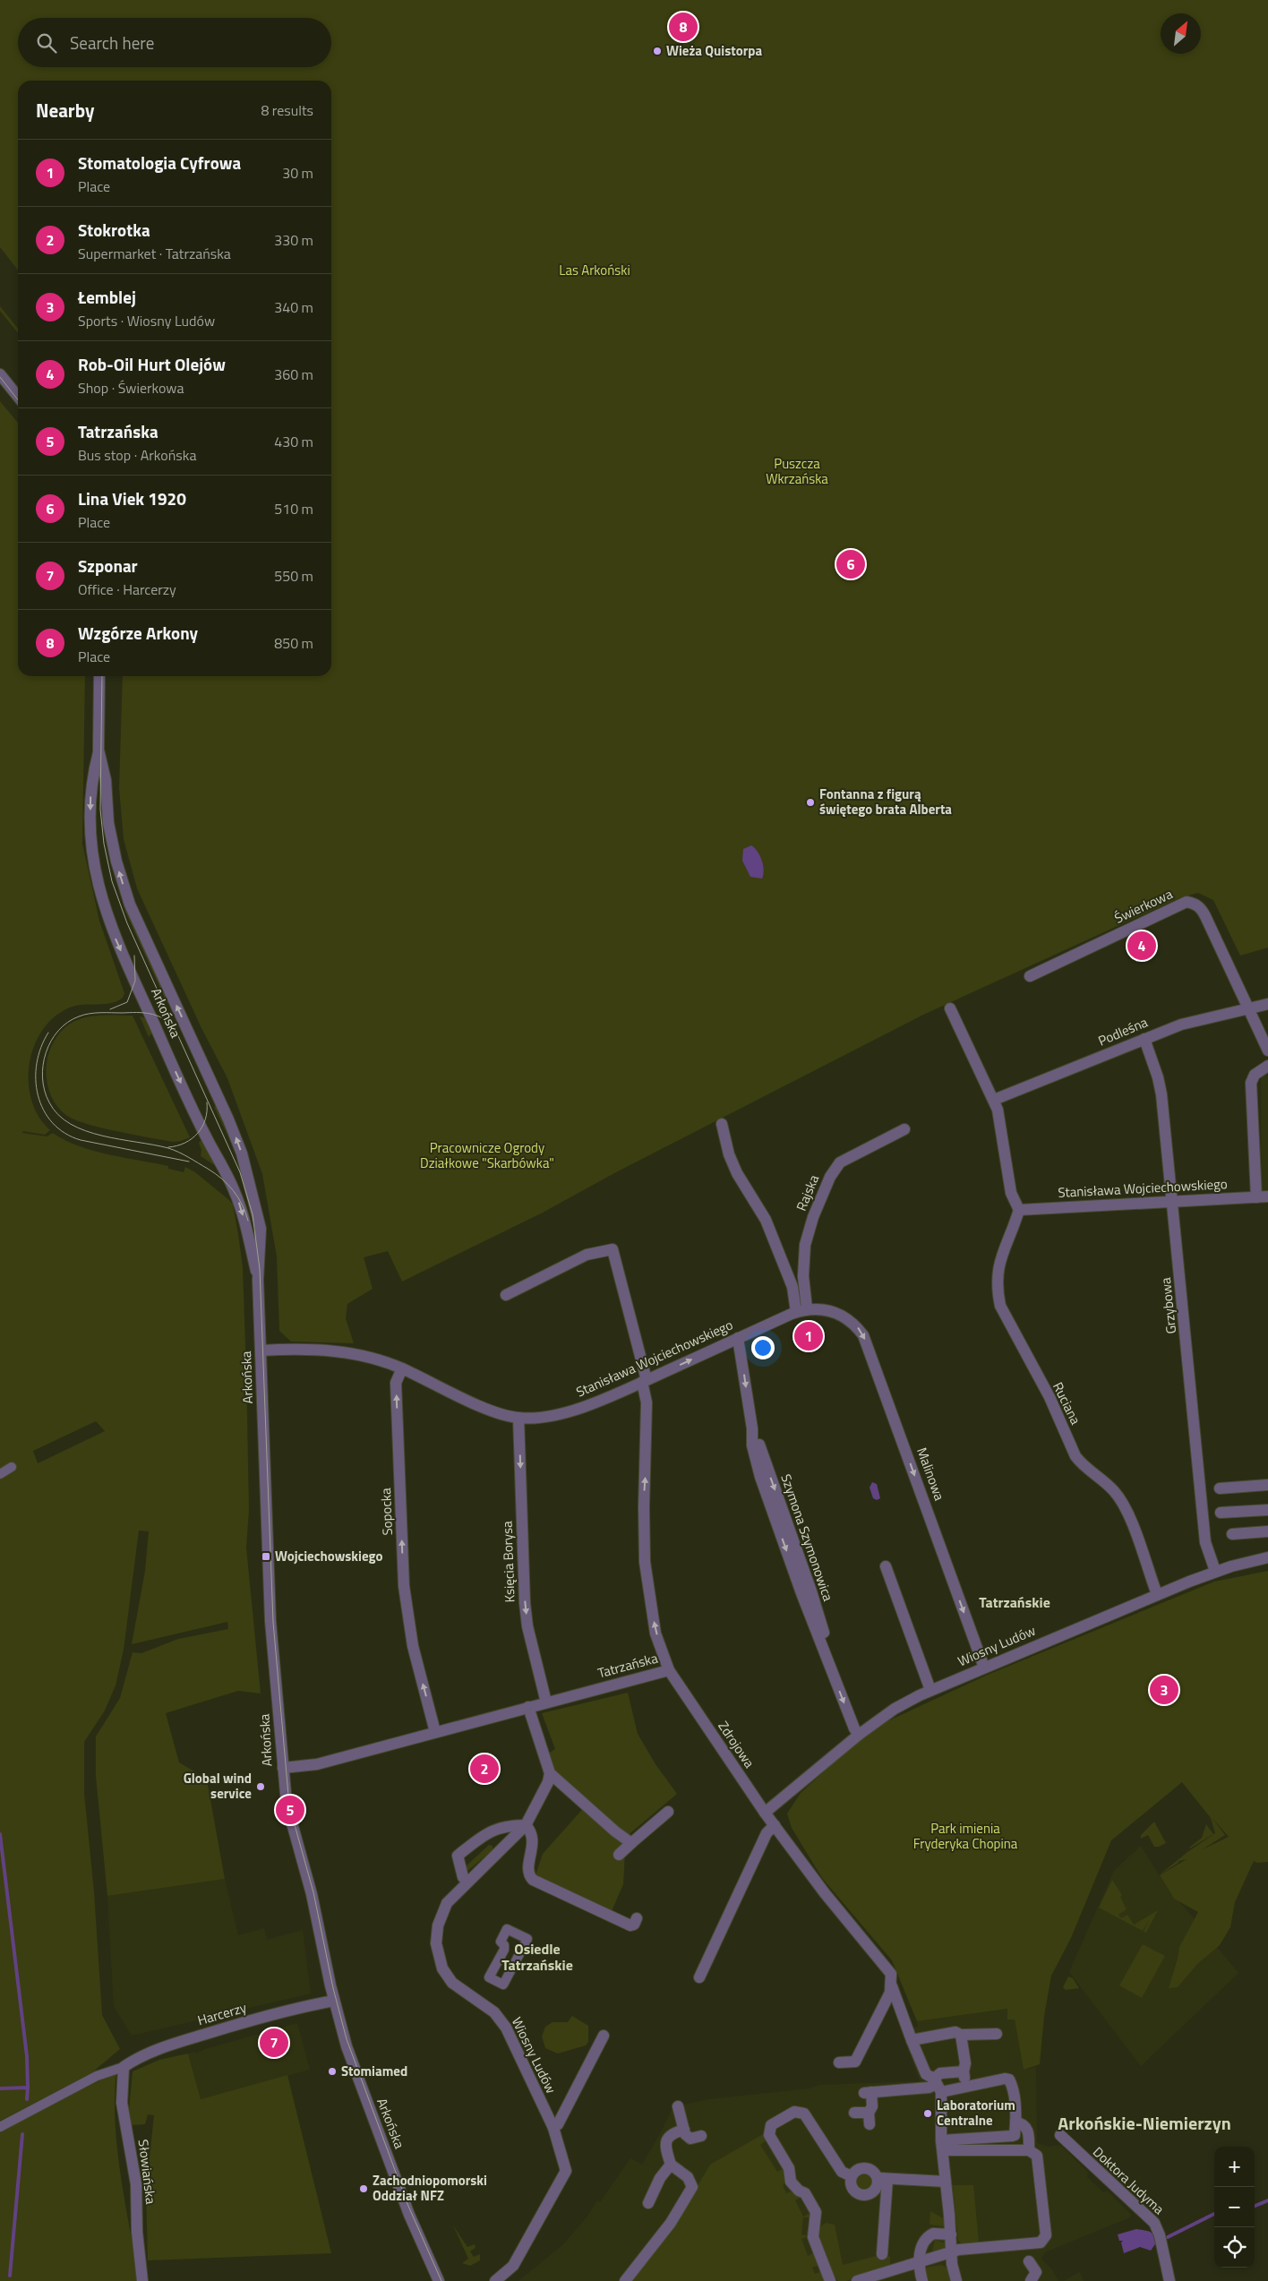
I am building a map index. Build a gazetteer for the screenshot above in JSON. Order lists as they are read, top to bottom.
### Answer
{
  "streets": {
    "street": [
      "Świerkowa",
      "Arkońska",
      "Podleśna",
      "Stanisława Wojciechowskiego",
      "Rajska",
      "Grzybowa",
      "Ruciana",
      "Malinowa",
      "Sopocka",
      "Szymona Szymonowica",
      "Księcia Borysa",
      "Wiosny Ludów",
      "Tatrzańska",
      "Zdrojowa",
      "Harcerzy",
      "Słowiańska",
      "Doktora Judyma"
    ]
  },
  "crossings": [
    ["Świerkowa", "Podleśna"],
    ["Arkońska", "Stanisława Wojciechowskiego"],
    ["Arkońska", "Tatrzańska"],
    ["Arkońska", "Harcerzy"],
    ["Podleśna", "Grzybowa"],
    ["Stanisława Wojciechowskiego", "Rajska"],
    ["Stanisława Wojciechowskiego", "Grzybowa"],
    ["Stanisława Wojciechowskiego", "Ruciana"],
    ["Stanisława Wojciechowskiego", "Malinowa"],
    ["Stanisława Wojciechowskiego", "Sopocka"],
    ["Stanisława Wojciechowskiego", "Szymona Szymonowica"],
    ["Stanisława Wojciechowskiego", "Księcia Borysa"],
    ["Stanisława Wojciechowskiego", "Zdrojowa"],
    ["Grzybowa", "Wiosny Ludów"],
    ["Ruciana", "Wiosny Ludów"],
    ["Malinowa", "Wiosny Ludów"],
    ["Sopocka", "Tatrzańska"],
    ["Szymona Szymonowica", "Wiosny Ludów"],
    ["Księcia Borysa", "Tatrzańska"],
    ["Wiosny Ludów", "Zdrojowa"],
    ["Tatrzańska", "Zdrojowa"],
    ["Harcerzy", "Słowiańska"]
  ],
  "one_way": ["Sopocka", "Księcia Borysa"],
  "districts": ["Tatrzańskie", "Osiedle Tatrzańskie", "Arkońskie-Niemierzyn"],
  "parks": [
    "Las Arkoński",
    "Puszcza Wkrzańska",
    "Pracownicze Ogrody Działkowe \"Skarbówka\"",
    "Park imienia Fryderyka Chopina"
  ],
  "places": {
    "other": [
      "Wieża Quistorpa",
      "Fontanna z figurą świętego brata Alberta",
      "Global wind service",
      "Stomiamed",
      "Laboratorium Centralne",
      "Zachodniopomorski Oddział NFZ"
    ],
    "transit": ["Wojciechowskiego"]
  },
  "north": "top right",
  "page": {
    "pins": [
      "8",
      "6",
      "4",
      "1",
      "3",
      "2",
      "5",
      "7"
    ],
    "search": "Search here",
    "heading": ["Nearby", "8 results"],
    "list": [
      {
        "mark": "1",
        "name": "Stomatologia Cyfrowa",
        "note": "Place",
        "value": "30 m"
      },
      {
        "mark": "2",
        "name": "Stokrotka",
        "note": "Supermarket · Tatrzańska",
        "value": "330 m"
      },
      {
        "mark": "3",
        "name": "Łemblej",
        "note": "Sports · Wiosny Ludów",
        "value": "340 m"
      },
      {
        "mark": "4",
        "name": "Rob-Oil Hurt Olejów",
        "note": "Shop · Świerkowa",
        "value": "360 m"
      },
      {
        "mark": "5",
        "name": "Tatrzańska",
        "note": "Bus stop · Arkońska",
        "value": "430 m"
      },
      {
        "mark": "6",
        "name": "Lina Viek 1920",
        "note": "Place",
        "value": "510 m"
      },
      {
        "mark": "7",
        "name": "Szponar",
        "note": "Office · Harcerzy",
        "value": "550 m"
      },
      {
        "mark": "8",
        "name": "Wzgórze Arkony",
        "note": "Place",
        "value": "850 m"
      }
    ],
    "map_buttons": ["+", "−"]
  }
}
